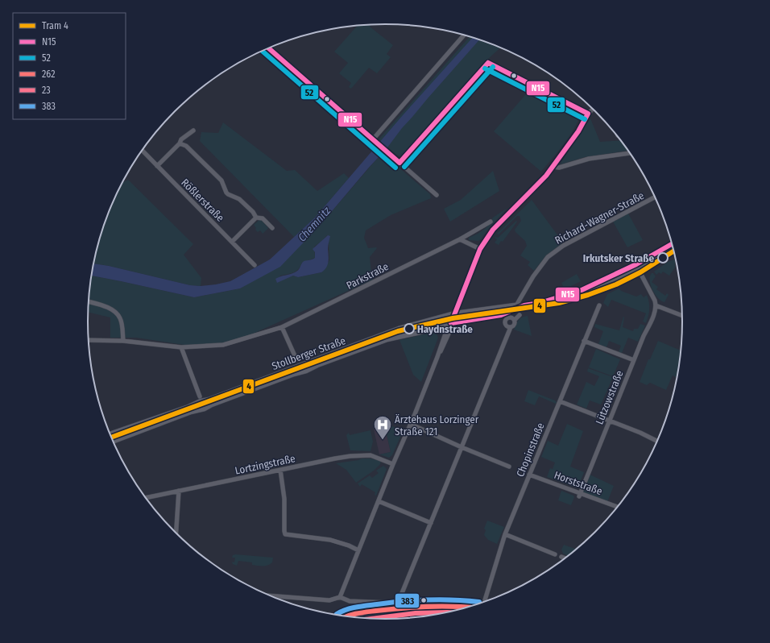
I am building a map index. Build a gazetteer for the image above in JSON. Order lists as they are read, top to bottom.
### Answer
{
  "streets": {
    "main road": ["Stollberger Straße"],
    "street": [
      "Rößlerstraße",
      "Richard-Wagner-Straße",
      "Parkstraße",
      "Lützowstraße",
      "Chopinstraße",
      "Lortzingstraße",
      "Horststraße"
    ]
  },
  "crossings": [
    ["Richard-Wagner-Straße", "Stollberger Straße"],
    ["Lützowstraße", "Horststraße"],
    ["Chopinstraße", "Horststraße"]
  ],
  "water": ["Chemnitz"],
  "places": {
    "other": ["Irkutsker Straße", "Haydnstraße"],
    "hospital": ["Ärztehaus Lorzinger Straße 121"]
  },
  "lines": [
    "transit line N15",
    "transit line 52",
    "tram line 4",
    "transit line 383",
    "transit line 262",
    "transit line 23"
  ],
  "legend": [
    "Tram 4",
    "N15",
    "52",
    "262",
    "23",
    "383"
  ]
}
